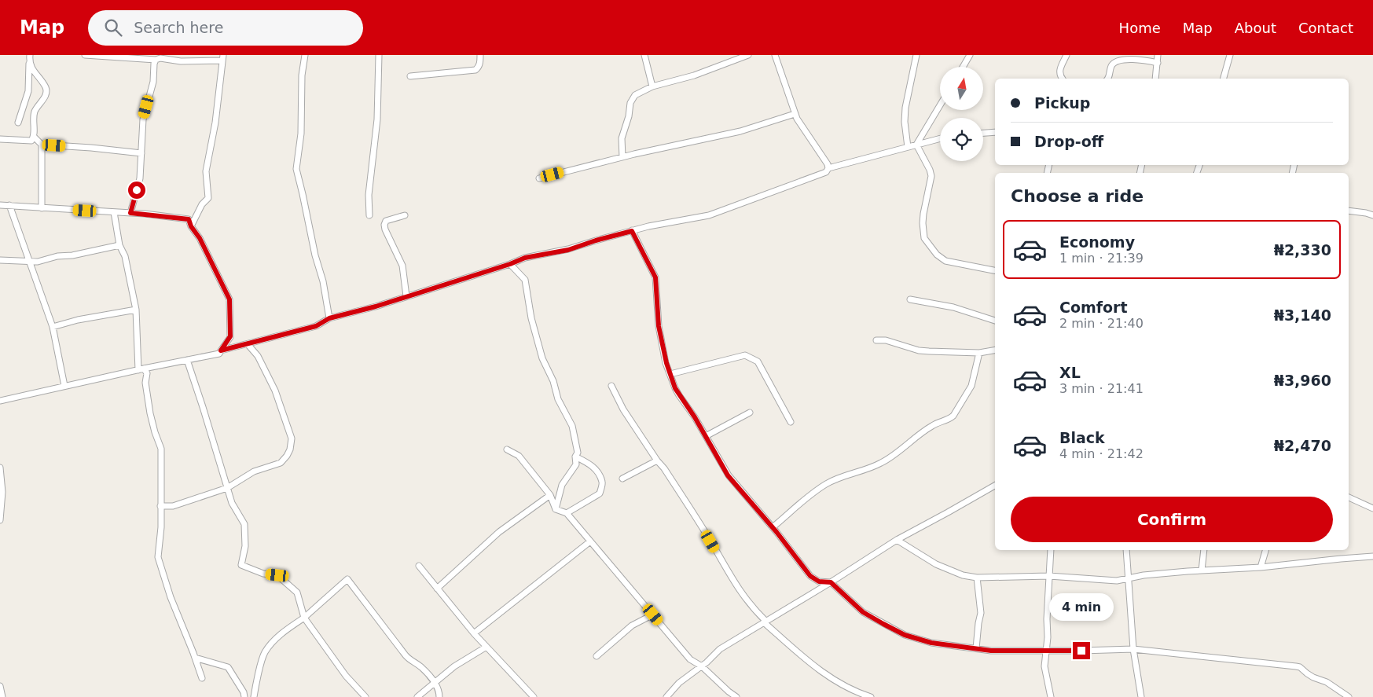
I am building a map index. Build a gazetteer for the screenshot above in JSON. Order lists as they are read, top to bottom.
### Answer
{
  "north": "top",
  "page": {
    "header": "Map",
    "search": "Search here",
    "nav": [
      "Home",
      "Map",
      "About",
      "Contact"
    ],
    "banner": ["Pickup", "Drop-off"],
    "heading": "Choose a ride",
    "list": [
      {
        "name": "Economy",
        "note": "1 min · 21:39",
        "value": "₦2,330"
      },
      {
        "name": "Comfort",
        "note": "2 min · 21:40",
        "value": "₦3,140"
      },
      {
        "name": "XL",
        "note": "3 min · 21:41",
        "value": "₦3,960"
      },
      {
        "name": "Black",
        "note": "4 min · 21:42",
        "value": "₦2,470"
      }
    ],
    "buttons": "Confirm",
    "bubble": "4 min"
  }
}
